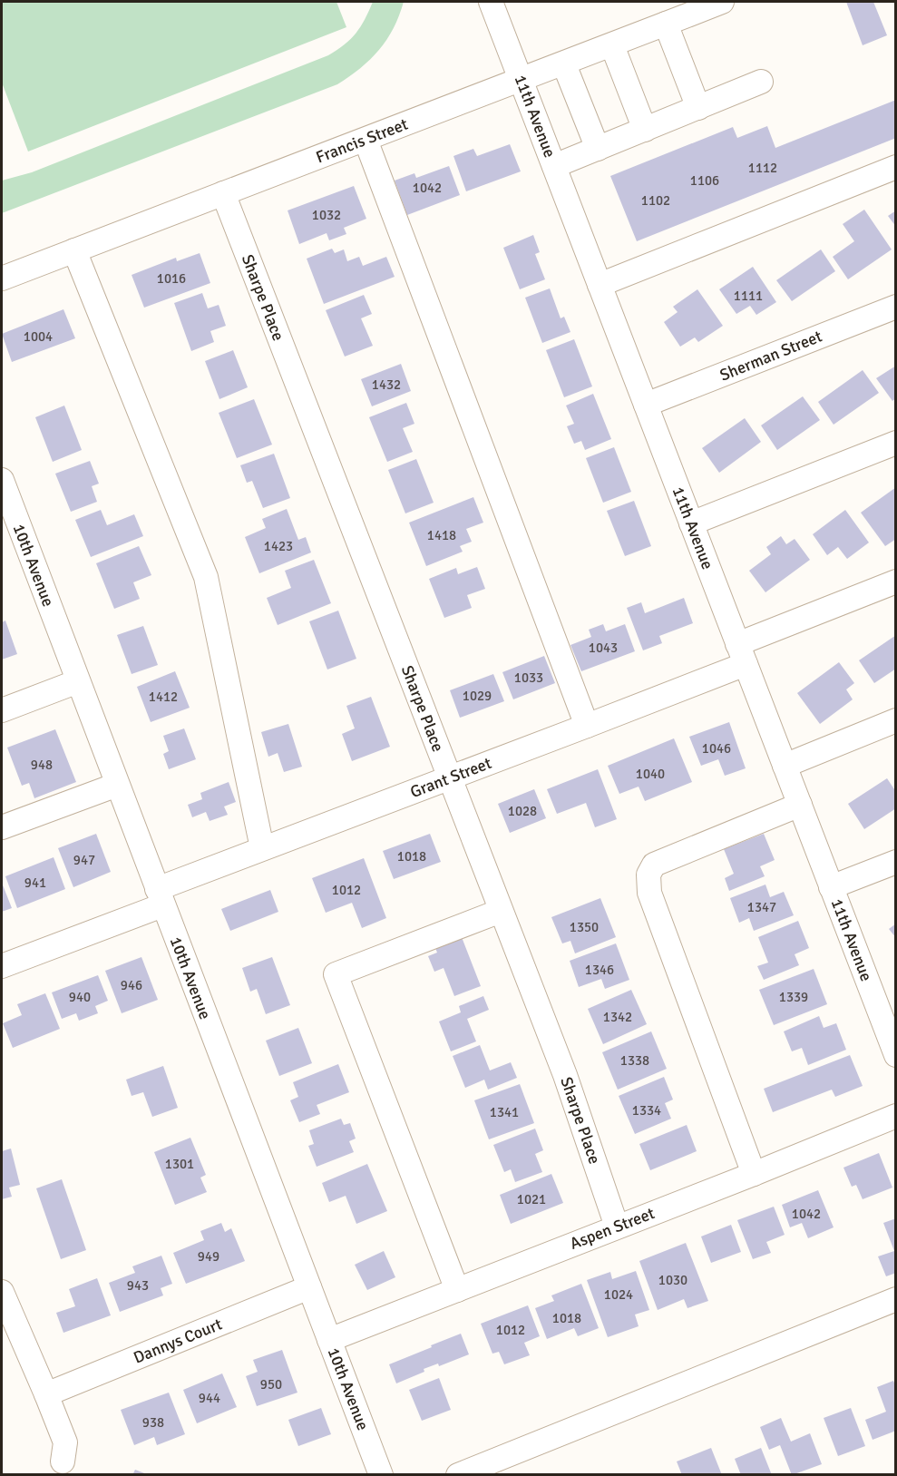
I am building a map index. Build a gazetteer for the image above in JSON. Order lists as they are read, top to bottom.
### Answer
{
  "streets": {
    "street": [
      "11th Avenue",
      "Francis Street",
      "Sharpe Place",
      "Sherman Street",
      "10th Avenue",
      "Grant Street",
      "Aspen Street",
      "Dannys Court"
    ]
  },
  "crossings": [
    ["11th Avenue", "Francis Street"],
    ["11th Avenue", "Sherman Street"],
    ["11th Avenue", "Grant Street"],
    ["Francis Street", "Sharpe Place"],
    ["Sharpe Place", "Grant Street"],
    ["Sharpe Place", "Aspen Street"],
    ["10th Avenue", "Grant Street"],
    ["10th Avenue", "Aspen Street"],
    ["10th Avenue", "Dannys Court"]
  ],
  "house_numbers": [
    "1112",
    "1106",
    "1042",
    "1102",
    "1032",
    "1016",
    "1111",
    "1004",
    "1432",
    "1418",
    "1423",
    "1043",
    "1033",
    "1029",
    "1412",
    "1046",
    "948",
    "1040",
    "1028",
    "1018",
    "947",
    "941",
    "1012",
    "1347",
    "1350",
    "1346",
    "946",
    "940",
    "1339",
    "1342",
    "1338",
    "1334",
    "1341",
    "1301",
    "1021",
    "1042",
    "949",
    "1030",
    "943",
    "1024",
    "1018",
    "1012",
    "950",
    "944",
    "938"
  ]
}
